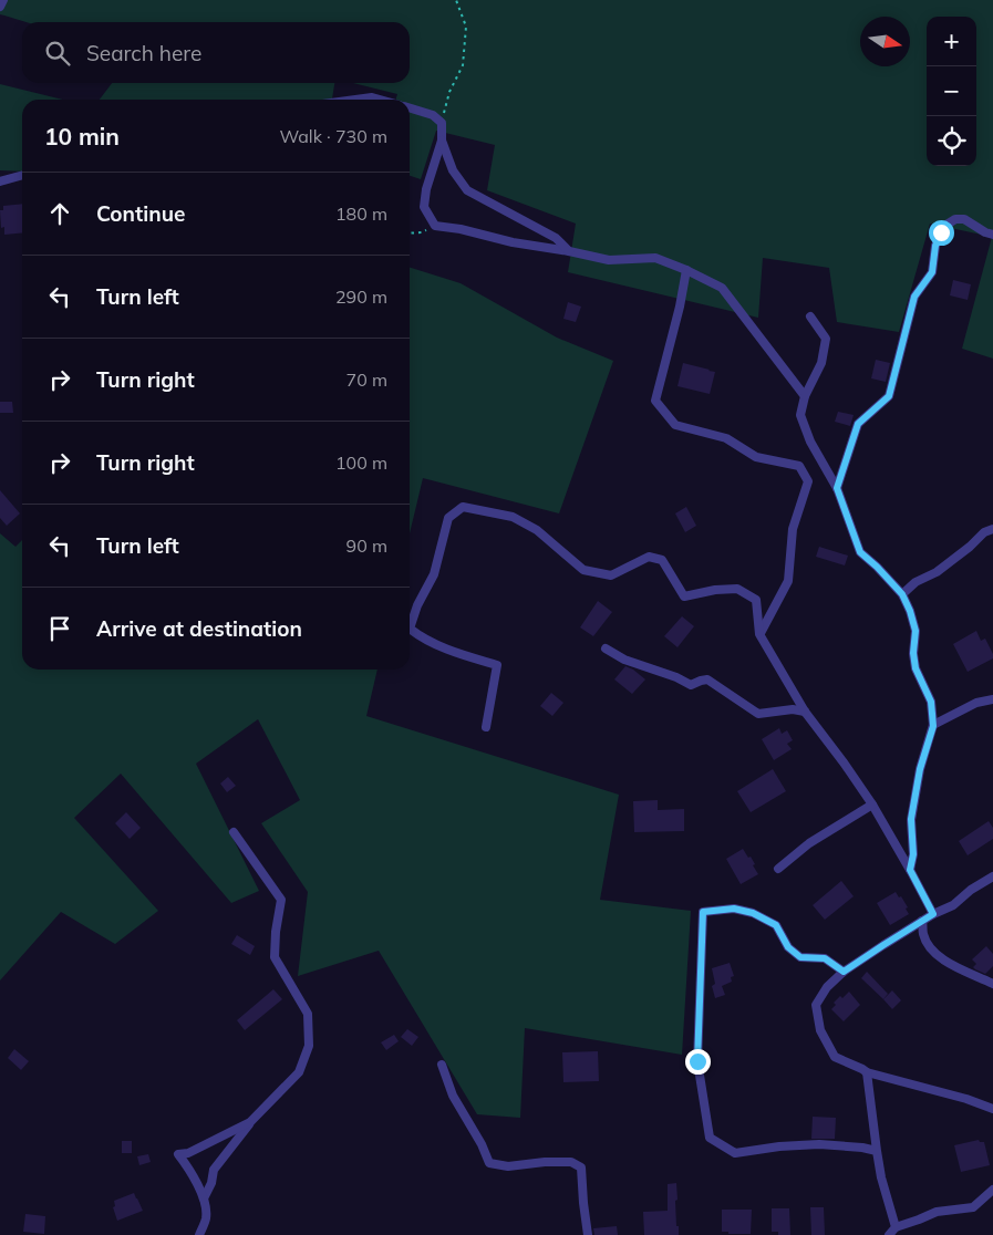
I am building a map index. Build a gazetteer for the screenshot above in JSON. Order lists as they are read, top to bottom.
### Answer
{
  "north": "right",
  "page": {
    "map_buttons": ["+", "−"],
    "search": "Search here",
    "heading": ["10 min", "Walk · 730 m"],
    "list": [
      ["Continue", "180 m"],
      ["Turn left", "290 m"],
      ["Turn right", "70 m"],
      ["Turn right", "100 m"],
      ["Turn left", "90 m"],
      "Arrive at destination"
    ]
  }
}
